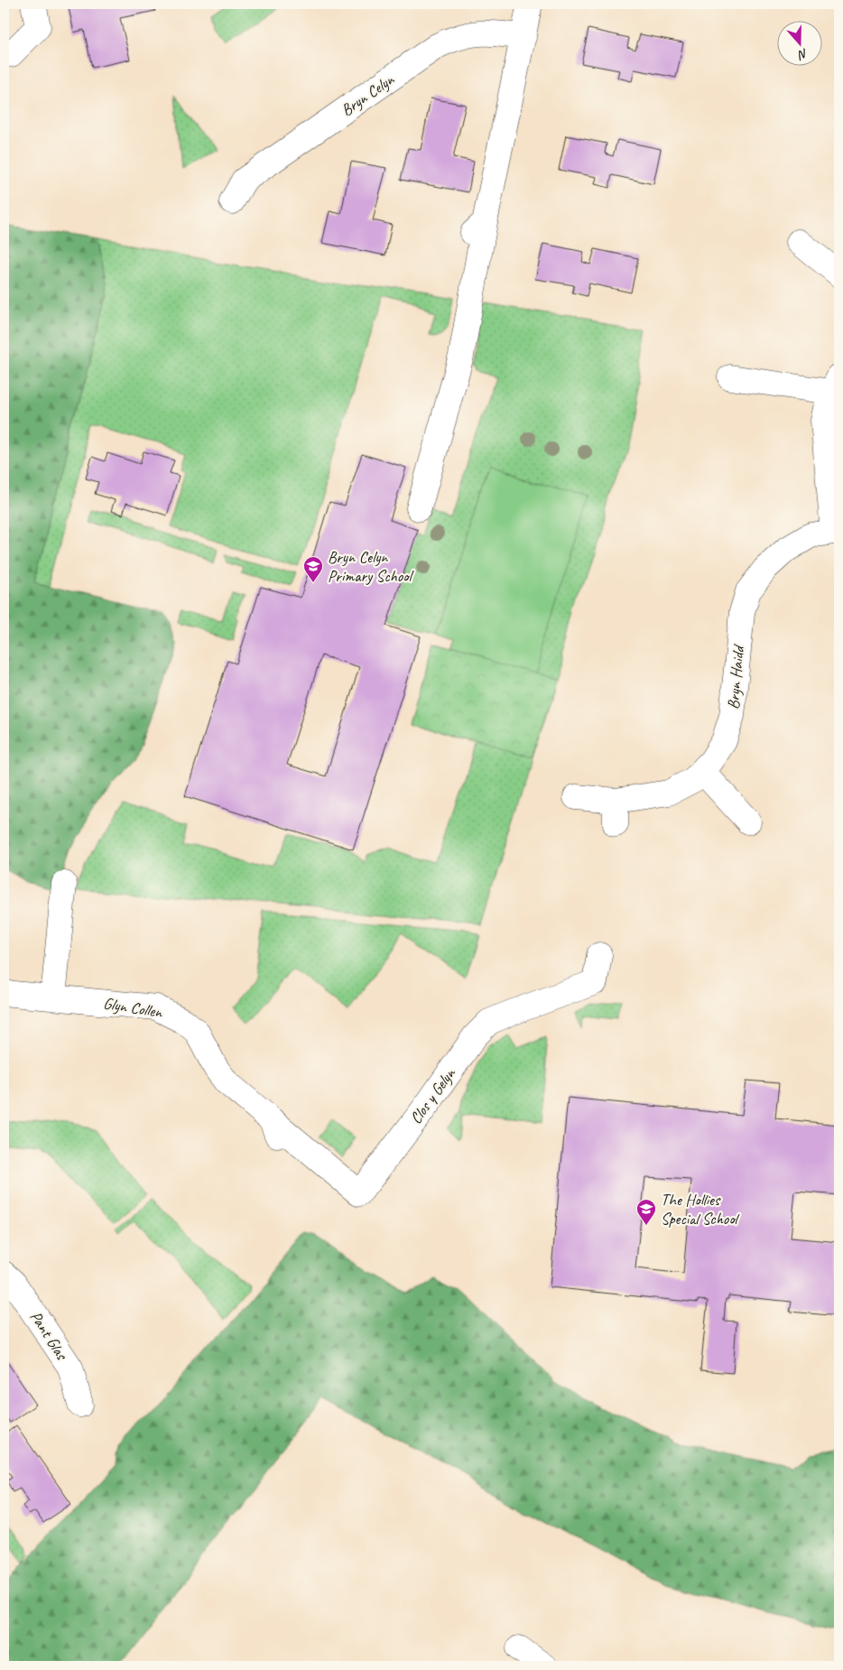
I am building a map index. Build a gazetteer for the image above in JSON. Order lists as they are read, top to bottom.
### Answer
{
  "streets": {
    "street": [
      "Bryn Celyn",
      "Bryn Haidd",
      "Glyn Collen",
      "Clos y Gelyn",
      "Pant Glas"
    ]
  },
  "crossings": [
    ["Glyn Collen", "Clos y Gelyn"]
  ],
  "places": {
    "school or university": ["Bryn Celyn Primary School", "The Hollies Special School"]
  },
  "north": "bottom"
}
